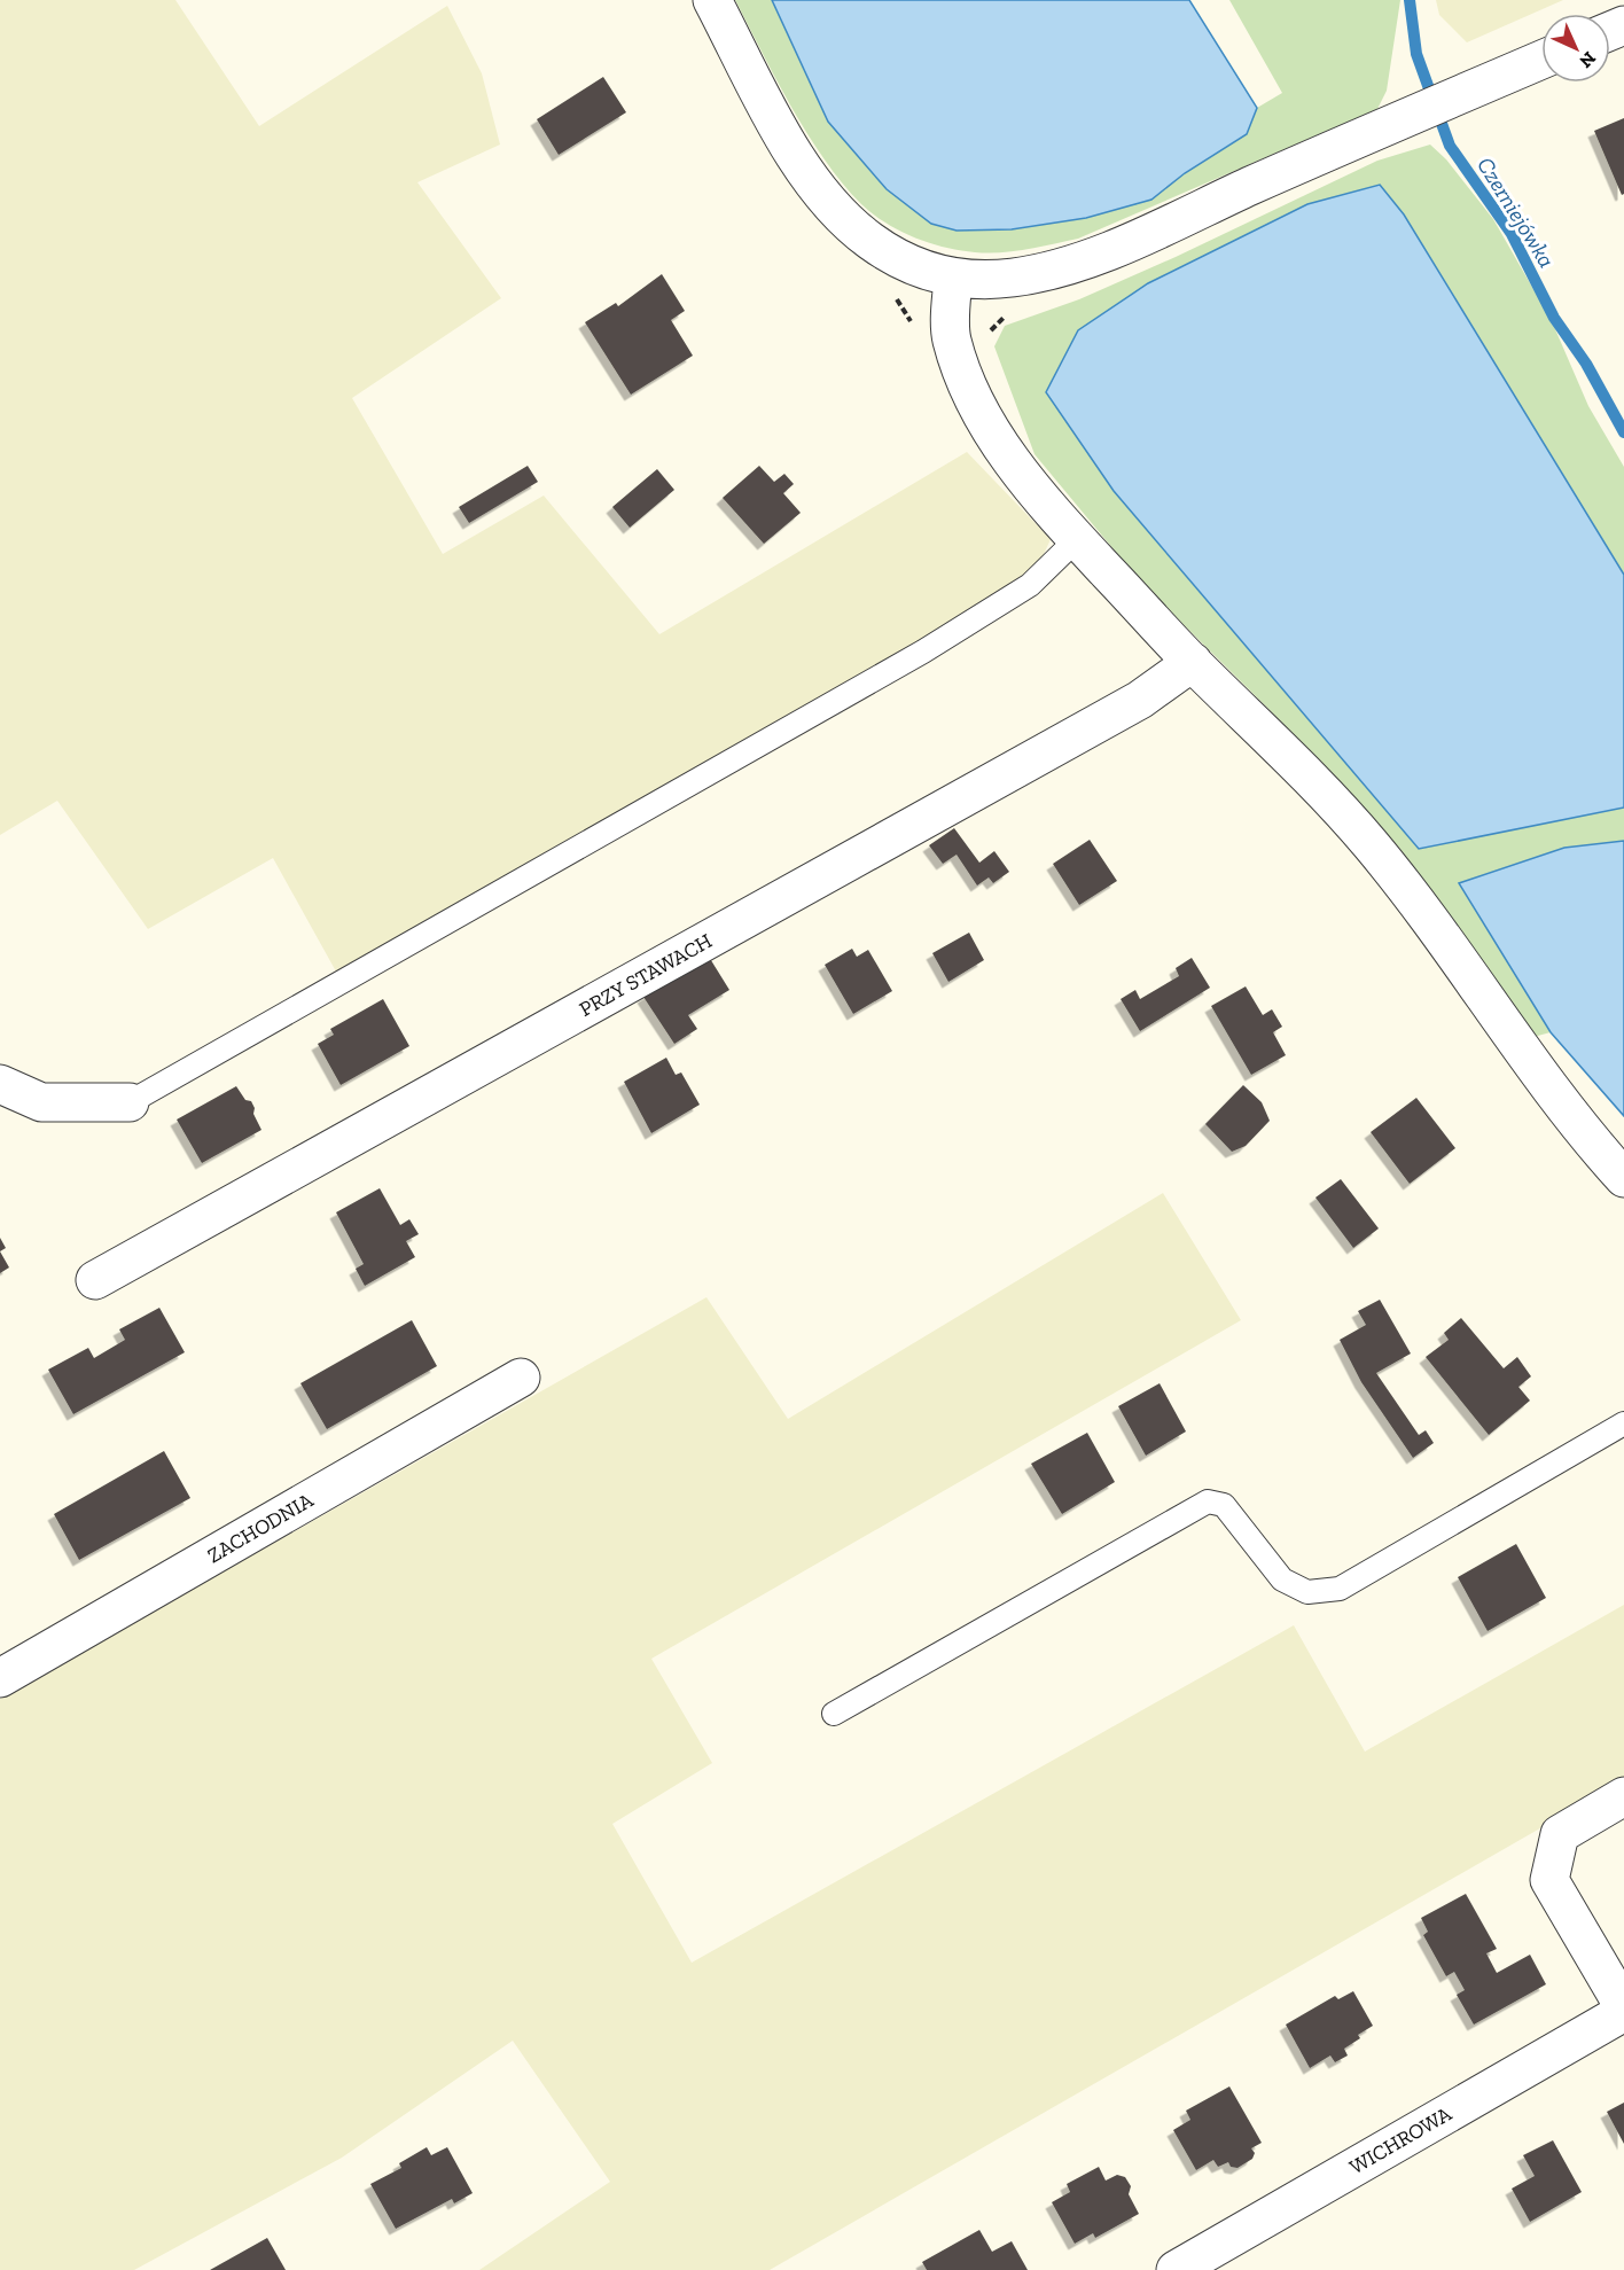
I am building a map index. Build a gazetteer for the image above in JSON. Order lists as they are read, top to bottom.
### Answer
{
  "streets": {
    "street": ["PRZY STAWACH", "ZACHODNIA", "WICHROWA"]
  },
  "water": ["Czerniejówka"],
  "north": "bottom right"
}
